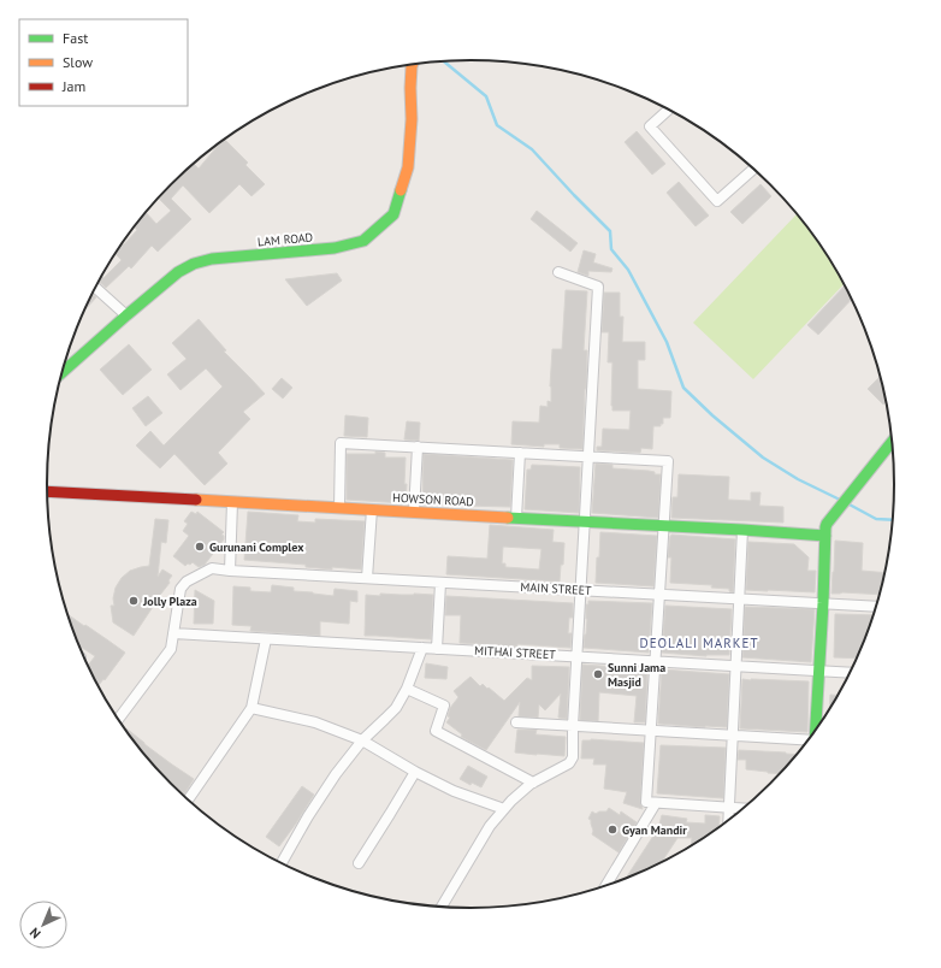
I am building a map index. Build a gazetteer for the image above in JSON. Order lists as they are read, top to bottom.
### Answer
{
  "streets": {
    "street": [
      "LAM ROAD",
      "HOWSON ROAD",
      "MAIN STREET",
      "MITHAI STREET"
    ]
  },
  "crossings": [
    ["MAIN STREET", "MITHAI STREET"]
  ],
  "districts": ["DEOLALI MARKET"],
  "places": [
    "Gurunani Complex",
    "Jolly Plaza",
    "Sunni Jama Masjid",
    "Gyan Mandir"
  ],
  "legend": ["Fast", "Slow", "Jam"],
  "north": "bottom left"
}
